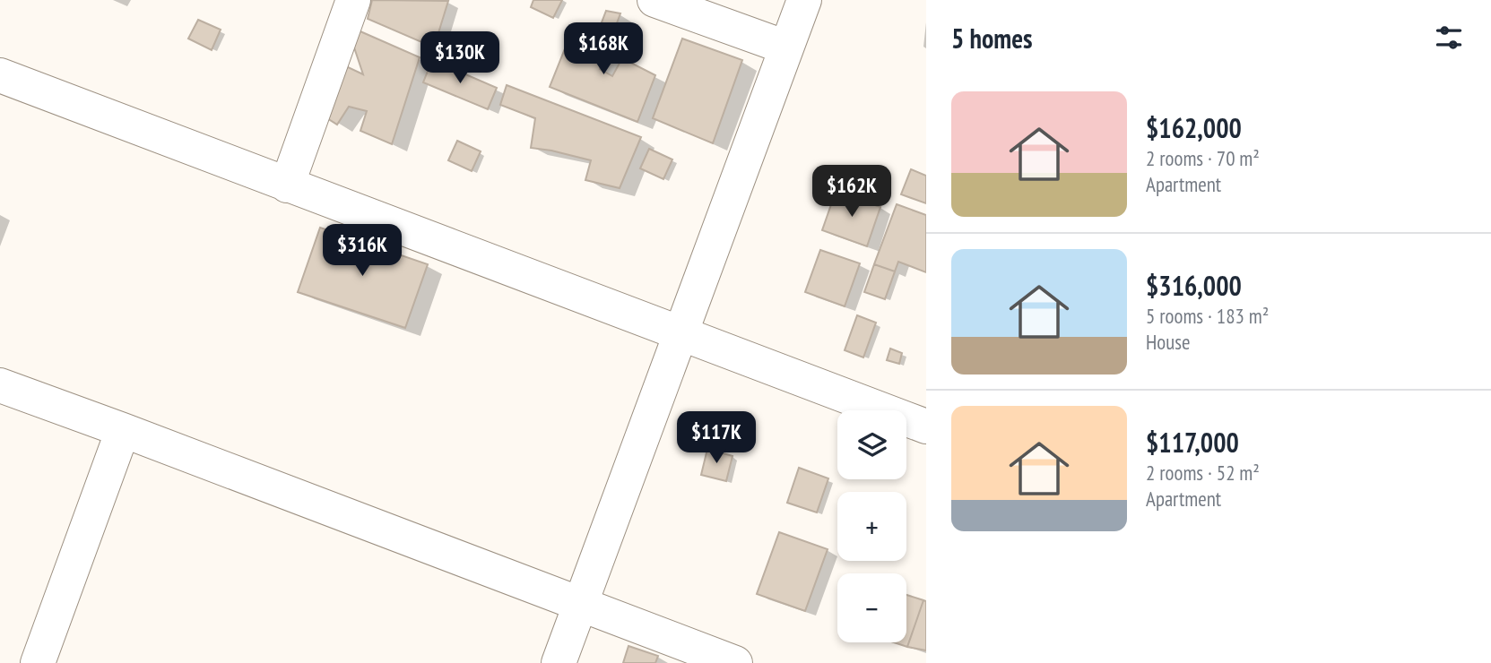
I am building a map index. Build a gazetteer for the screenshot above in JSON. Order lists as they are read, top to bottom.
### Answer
{
  "page": {
    "heading": "5 homes",
    "price": [
      "$168K",
      "$130K",
      "$162K",
      "$316K",
      "$117K"
    ],
    "list": [
      {
        "name": "$162,000",
        "note": "2 rooms · 70 m² · Apartment"
      },
      {
        "name": "$316,000",
        "note": "5 rooms · 183 m² · House"
      },
      {
        "name": "$117,000",
        "note": "2 rooms · 52 m² · Apartment"
      }
    ],
    "map_buttons": ["+", "−"]
  }
}
